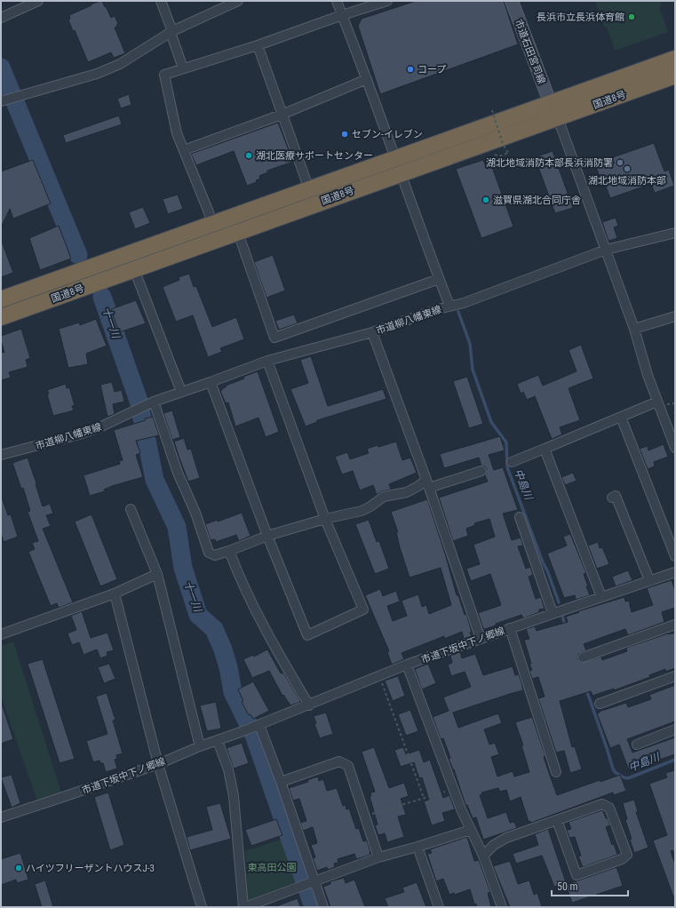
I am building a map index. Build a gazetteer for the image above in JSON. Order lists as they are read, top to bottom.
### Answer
{
  "streets": {
    "highway": ["国道8号"],
    "street": ["市道石田宮司線", "市道柳八幡東線", "市道下坂中下ノ郷線"]
  },
  "crossings": [
    ["市道石田宮司線", "国道8号"]
  ],
  "water": ["十一川", "中島川"],
  "parks": ["東高田公園"],
  "places": [
    "長浜市立長浜体育館",
    "コープ",
    "セブン-イレブン",
    "湖北医療サポートセンター",
    "湖北地域消防本部長浜消防署",
    "湖北地域消防本部",
    "滋賀県湖北合同庁舎",
    "ハイツフリーザントハウスJ-3"
  ],
  "scale_bar": "50 m"
}
